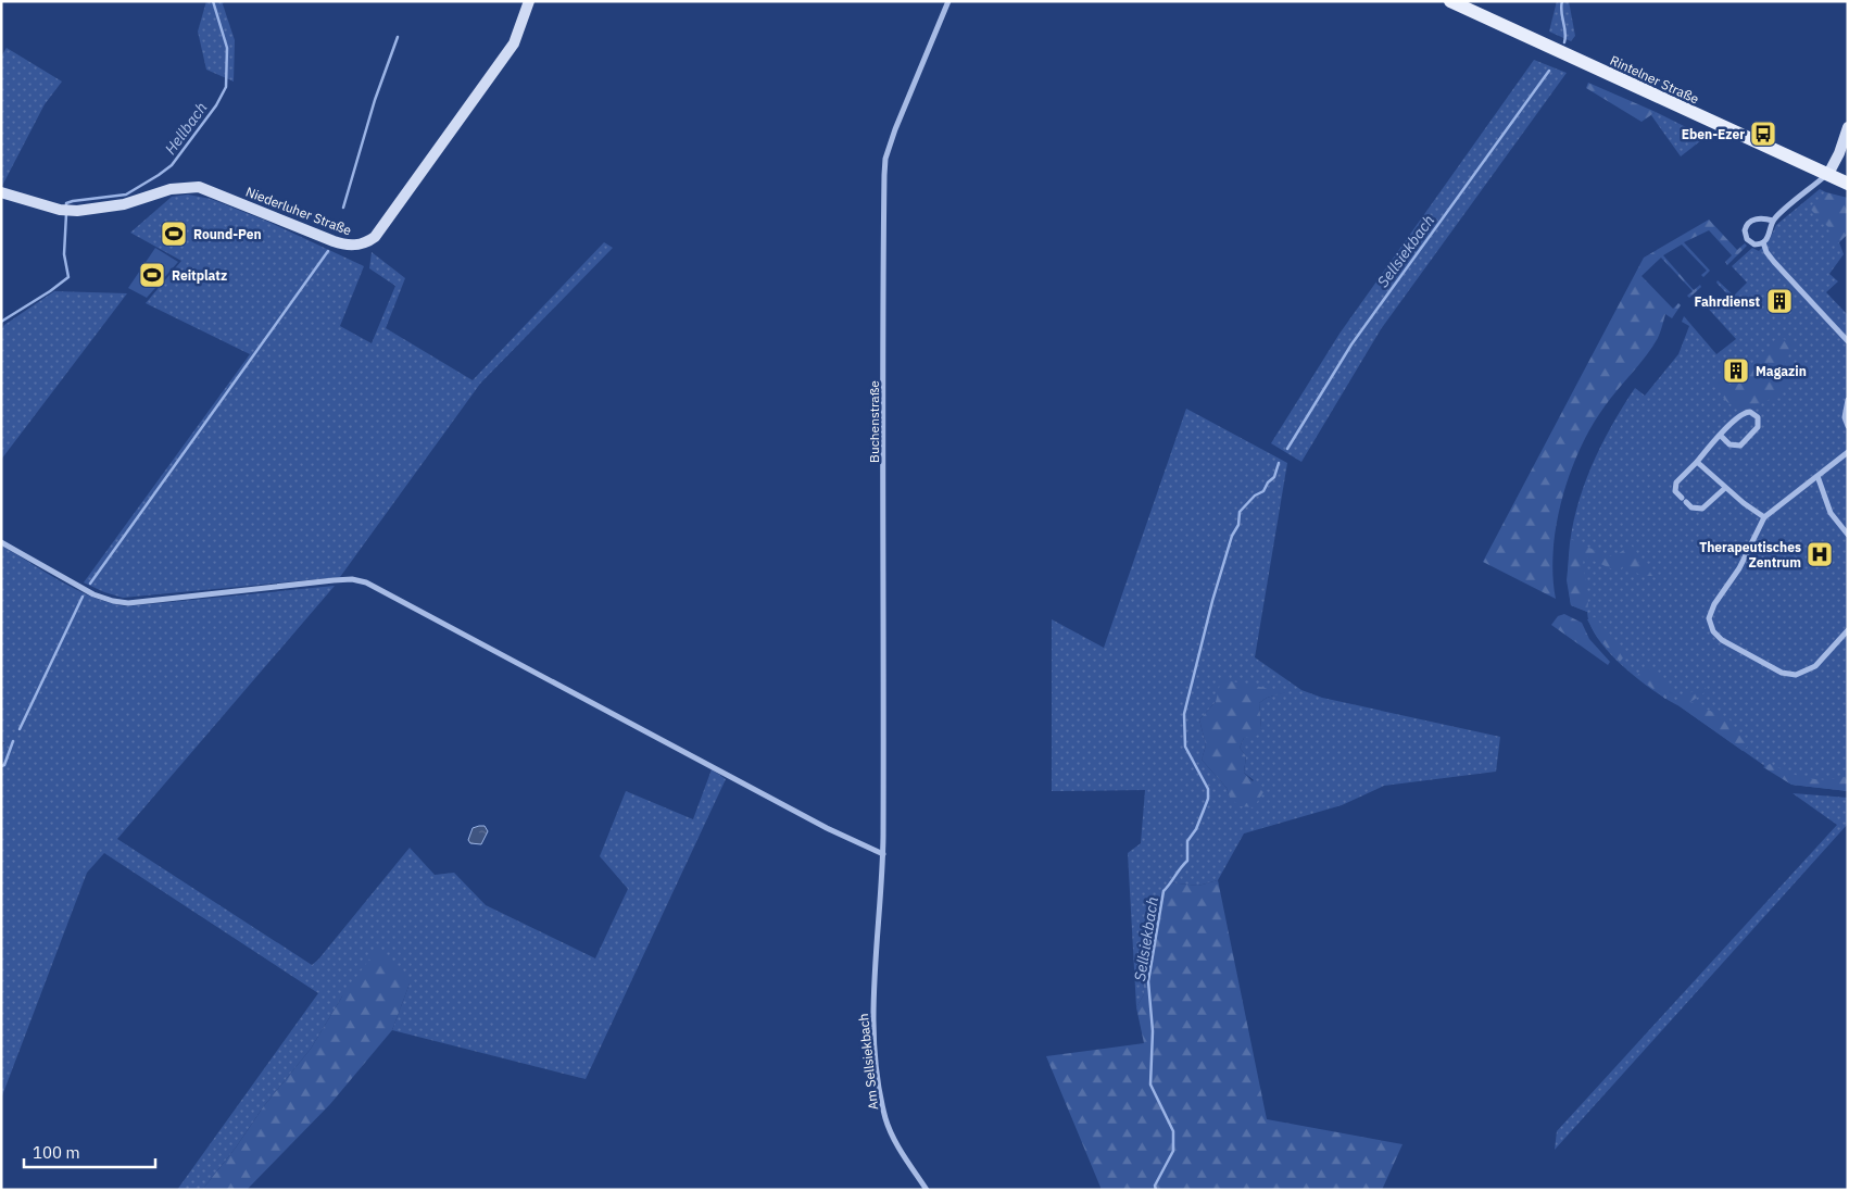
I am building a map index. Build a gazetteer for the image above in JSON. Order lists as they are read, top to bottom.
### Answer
{
  "streets": {
    "main road": ["Rintelner Straße"],
    "street": ["Niederluher Straße", "Buchenstraße", "Am Sellsiekbach"]
  },
  "crossings": [
    ["Buchenstraße", "Am Sellsiekbach"]
  ],
  "water": ["Hellbach", "Sellsiekbach"],
  "places": {
    "bus stop": ["Eben-Ezer"],
    "sports": ["Round-Pen", "Reitplatz"],
    "building": ["Fahrdienst", "Magazin"],
    "hospital": ["Therapeutisches Zentrum"]
  },
  "scale_bar": "100 m"
}
